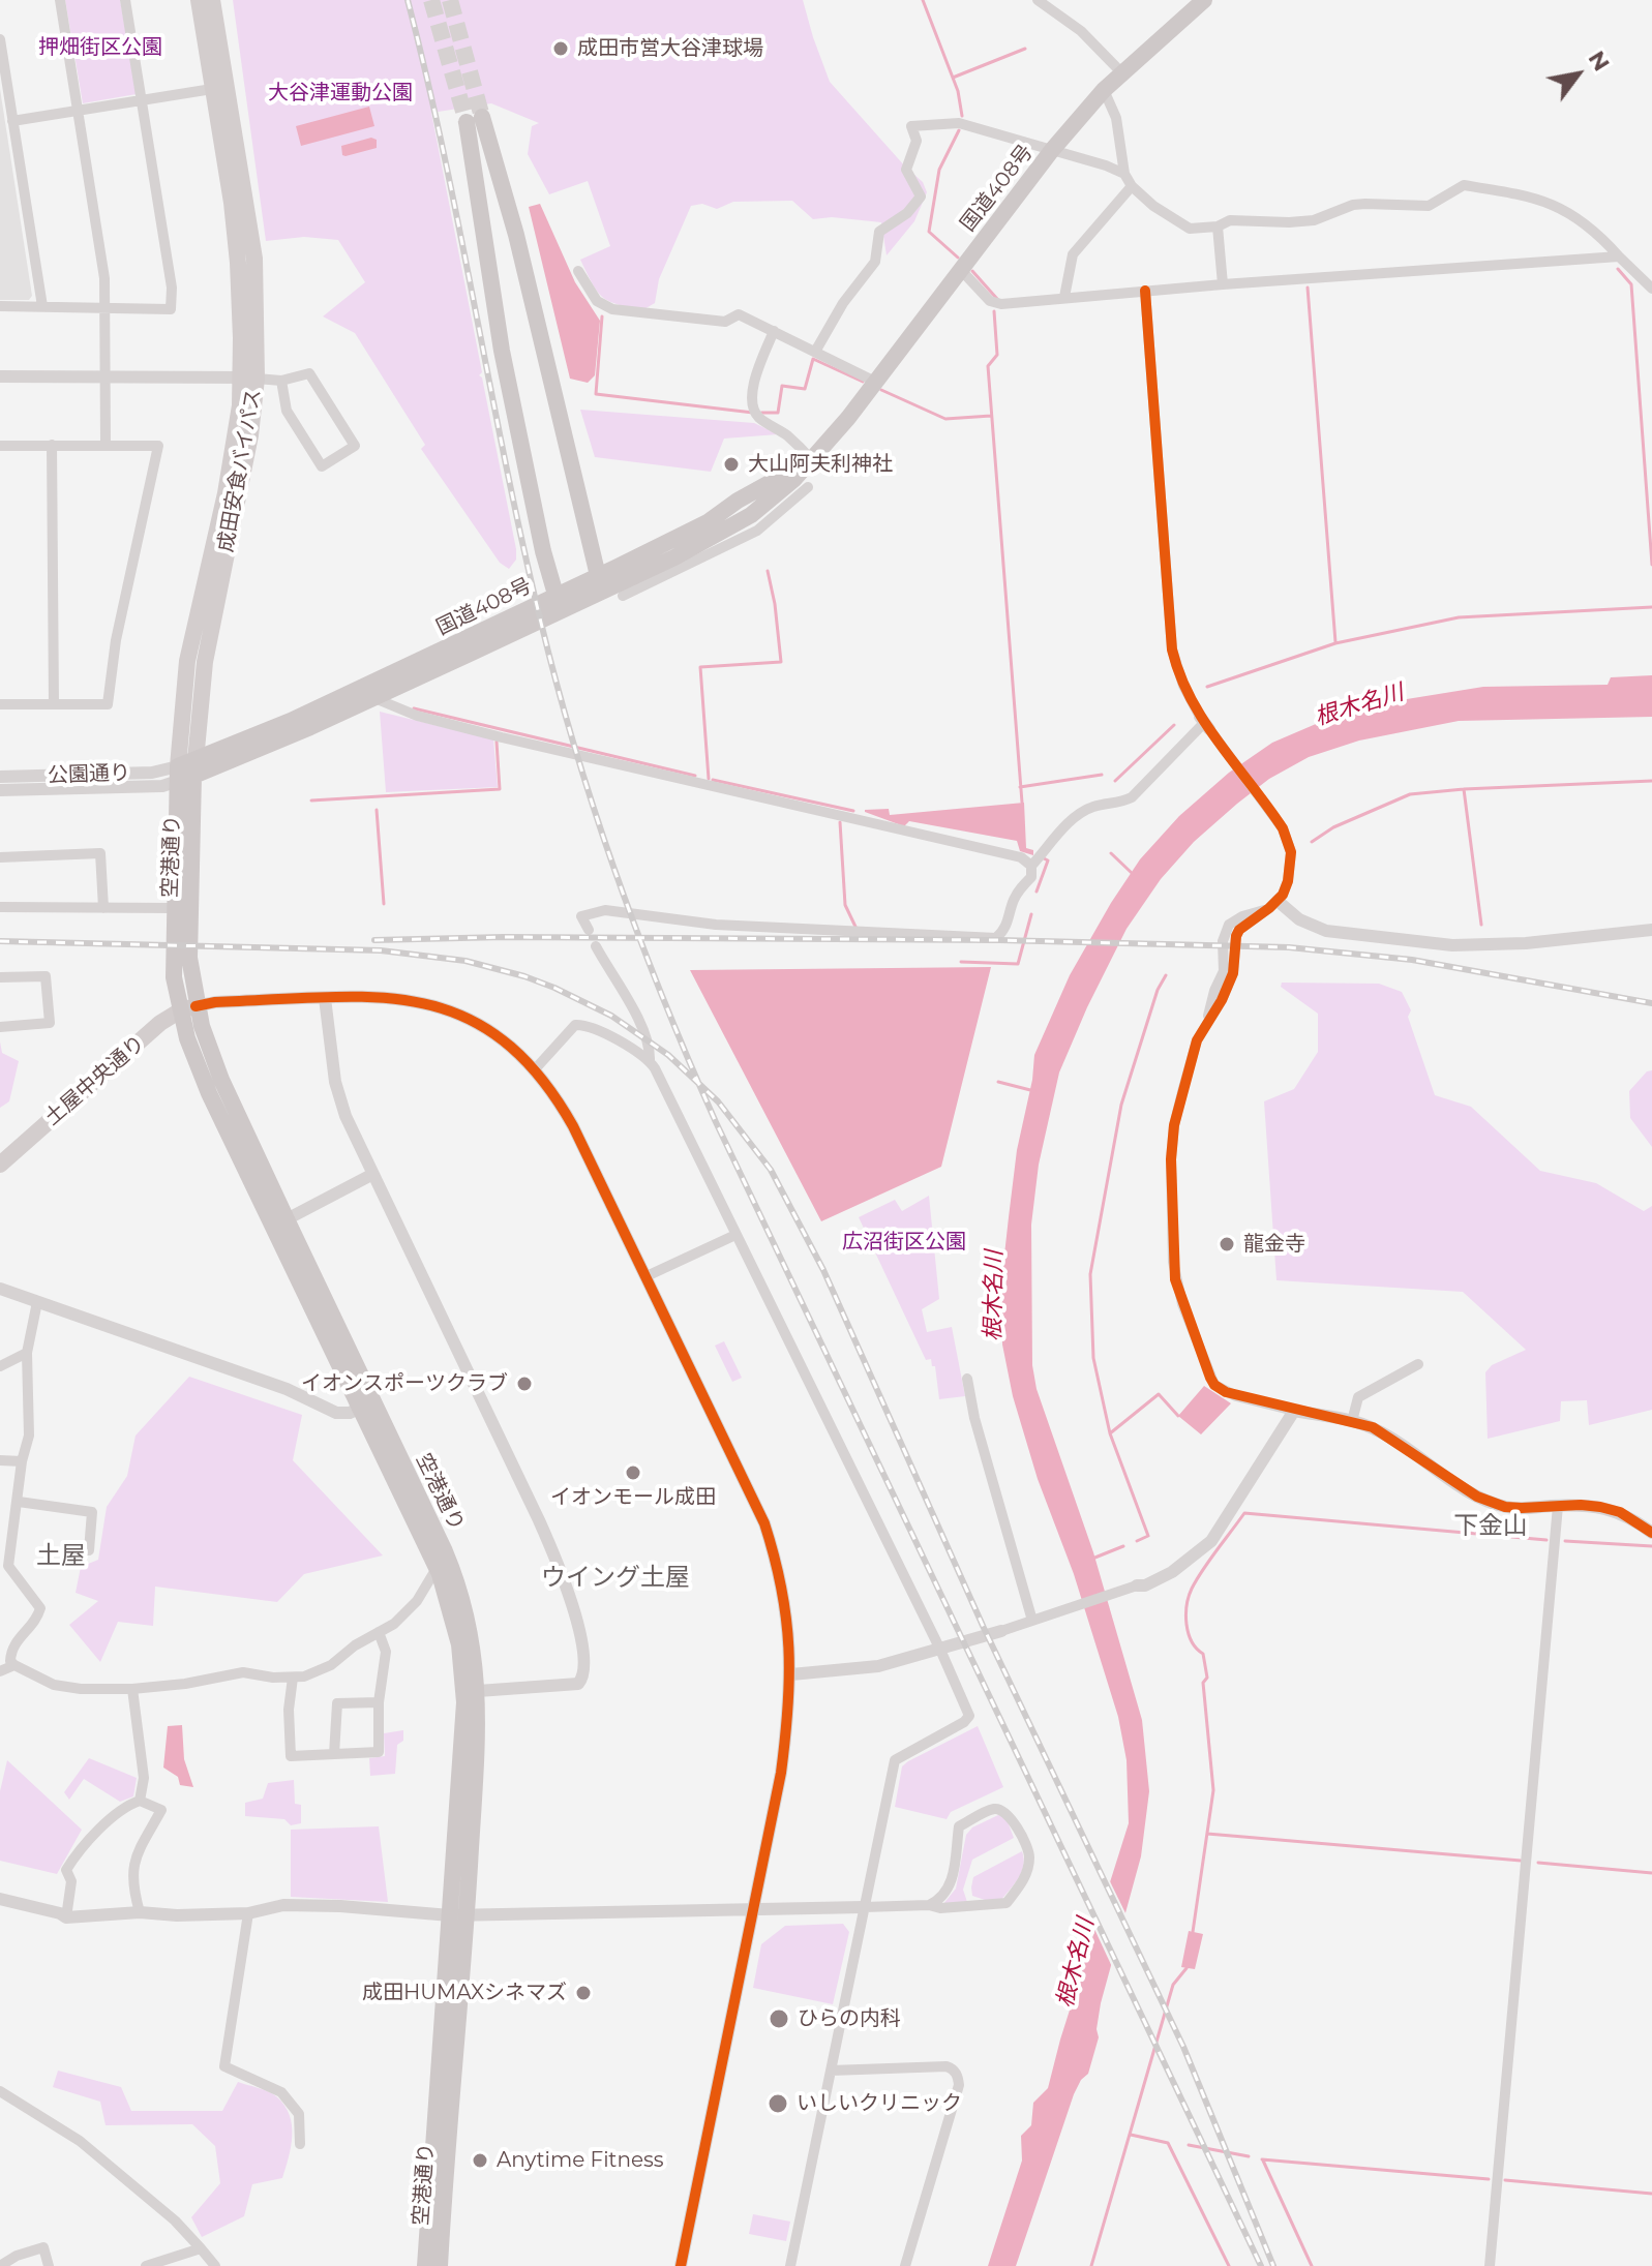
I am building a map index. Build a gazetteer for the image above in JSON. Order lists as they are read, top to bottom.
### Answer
{
  "streets": {
    "highway": ["国道408号", "空港通り"],
    "main road": ["成田安食バイパス", "土屋中央通り"],
    "street": ["公園通り"]
  },
  "crossings": [
    ["国道408号", "成田安食バイパス"],
    ["国道408号", "公園通り"],
    ["国道408号", "空港通り"],
    ["成田安食バイパス", "公園通り"],
    ["成田安食バイパス", "空港通り"],
    ["公園通り", "空港通り"],
    ["空港通り", "土屋中央通り"]
  ],
  "districts": ["下金山", "土屋", "ウイング土屋"],
  "water": ["根木名川"],
  "parks": ["押畑街区公園", "大谷津運動公園", "広沼街区公園"],
  "places": [
    "成田市営大谷津球場",
    "大山阿夫利神社",
    "龍金寺",
    "イオンスポーツクラブ",
    "イオンモール成田",
    "成田HUMAXシネマズ",
    "ひらの内科",
    "いしいクリニック",
    "Anytime Fitness"
  ],
  "north": "top right"
}
